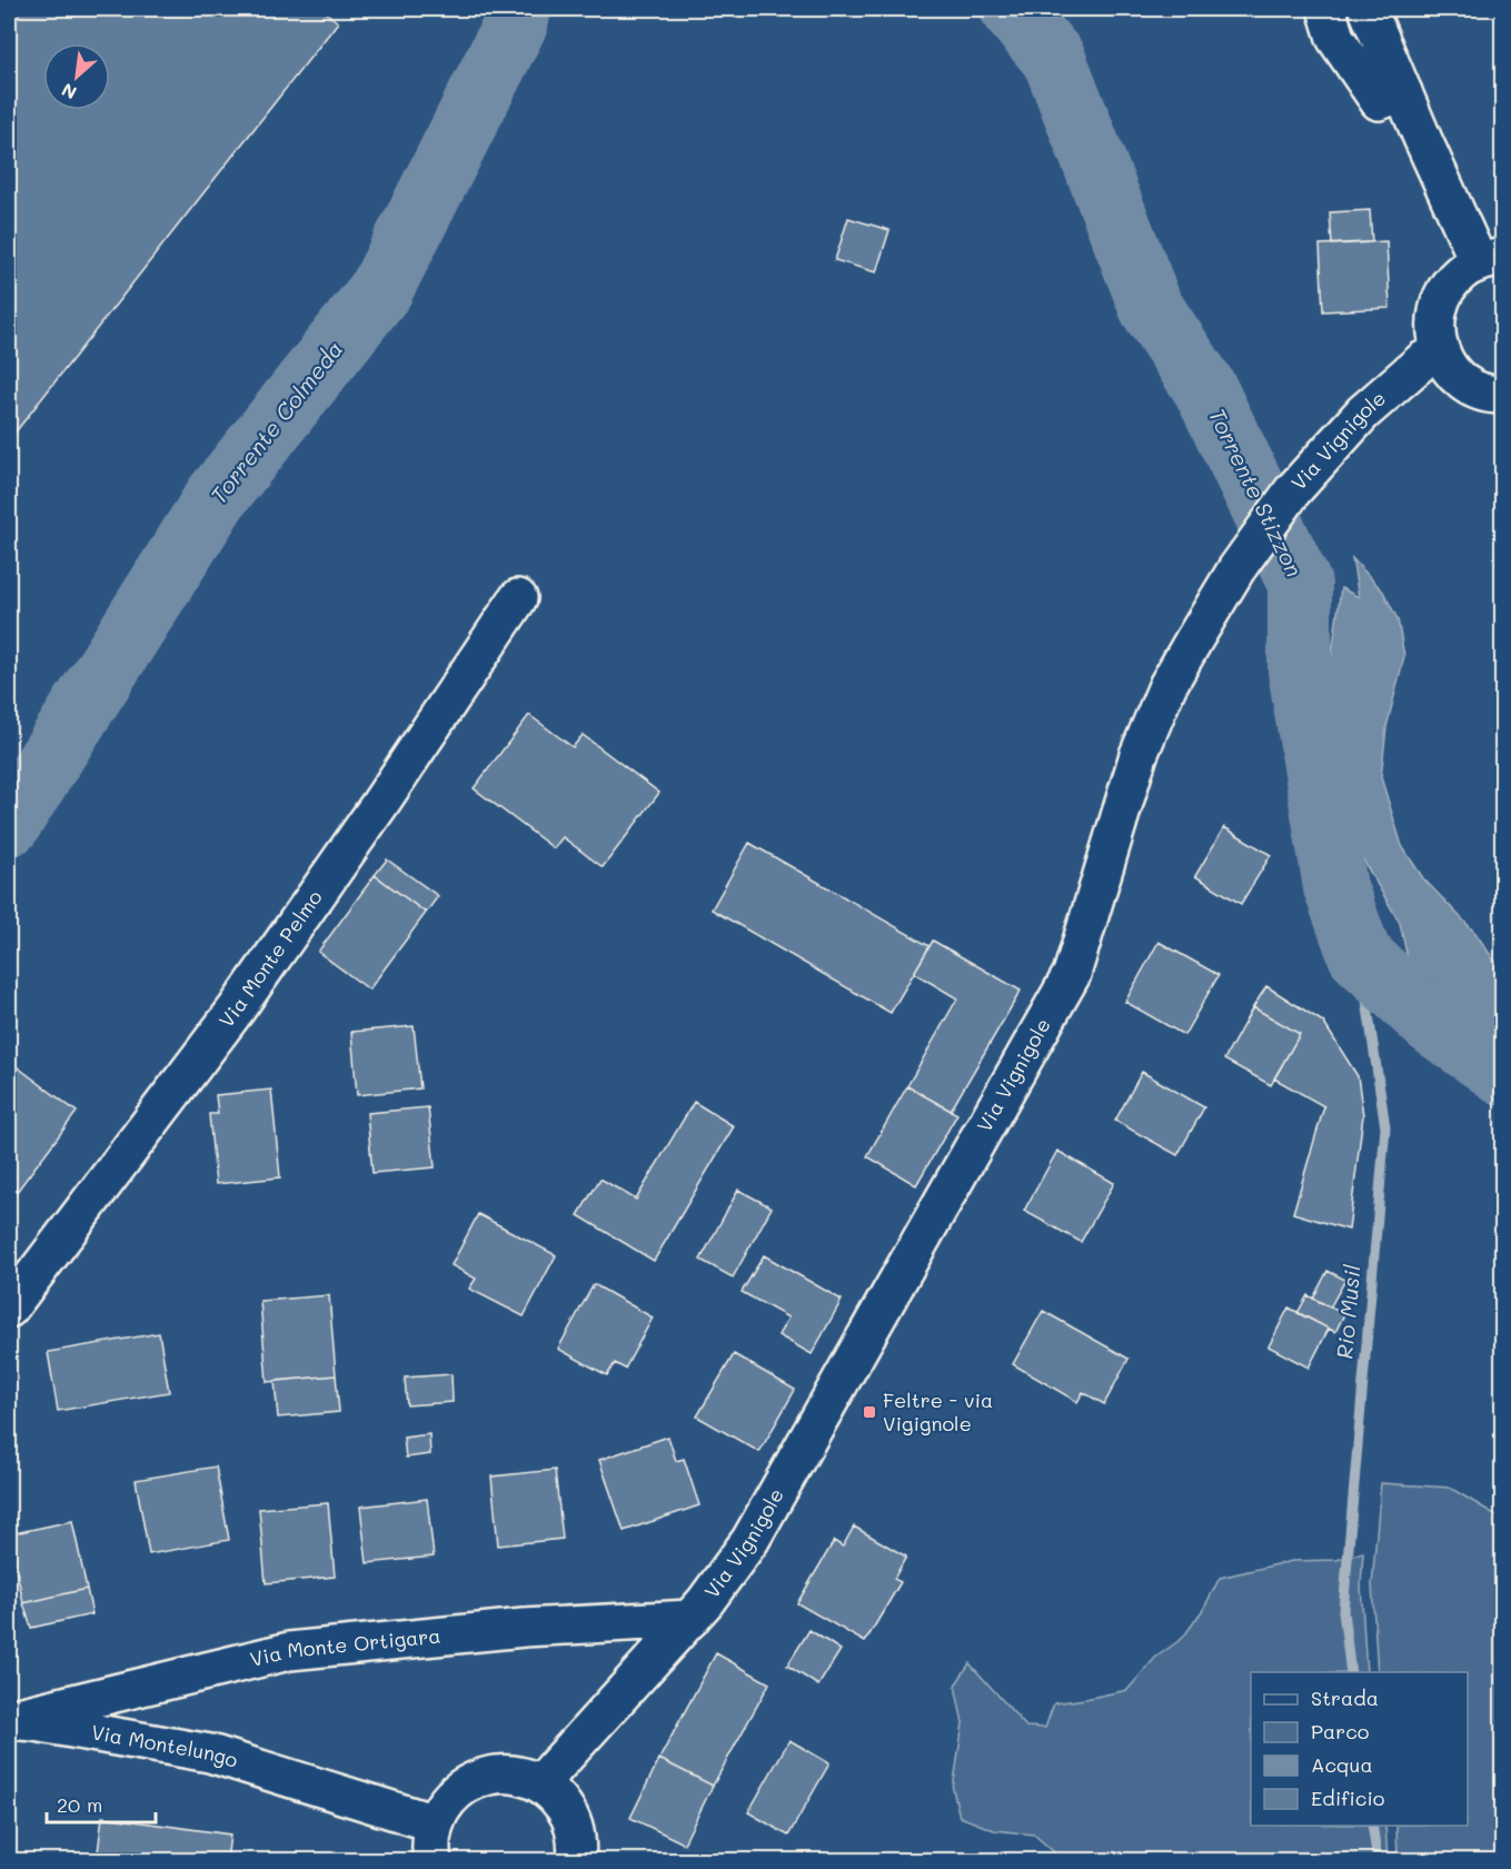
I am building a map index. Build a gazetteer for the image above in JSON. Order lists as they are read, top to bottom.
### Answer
{
  "streets": {
    "street": [
      "Via Vignigole",
      "Via Monte Pelmo",
      "Via Monte Ortigara",
      "Via Montelungo"
    ]
  },
  "crossings": [
    ["Via Vignigole", "Via Monte Ortigara"],
    ["Via Monte Ortigara", "Via Montelungo"]
  ],
  "water": ["Torrente Colmeda", "Torrente Stizzon", "Rio Musil"],
  "places": {
    "transit": ["Feltre - via Vigignole"]
  },
  "legend": [
    "Strada",
    "Parco",
    "Acqua",
    "Edificio"
  ],
  "scale_bar": "20 m",
  "north": "bottom left"
}
